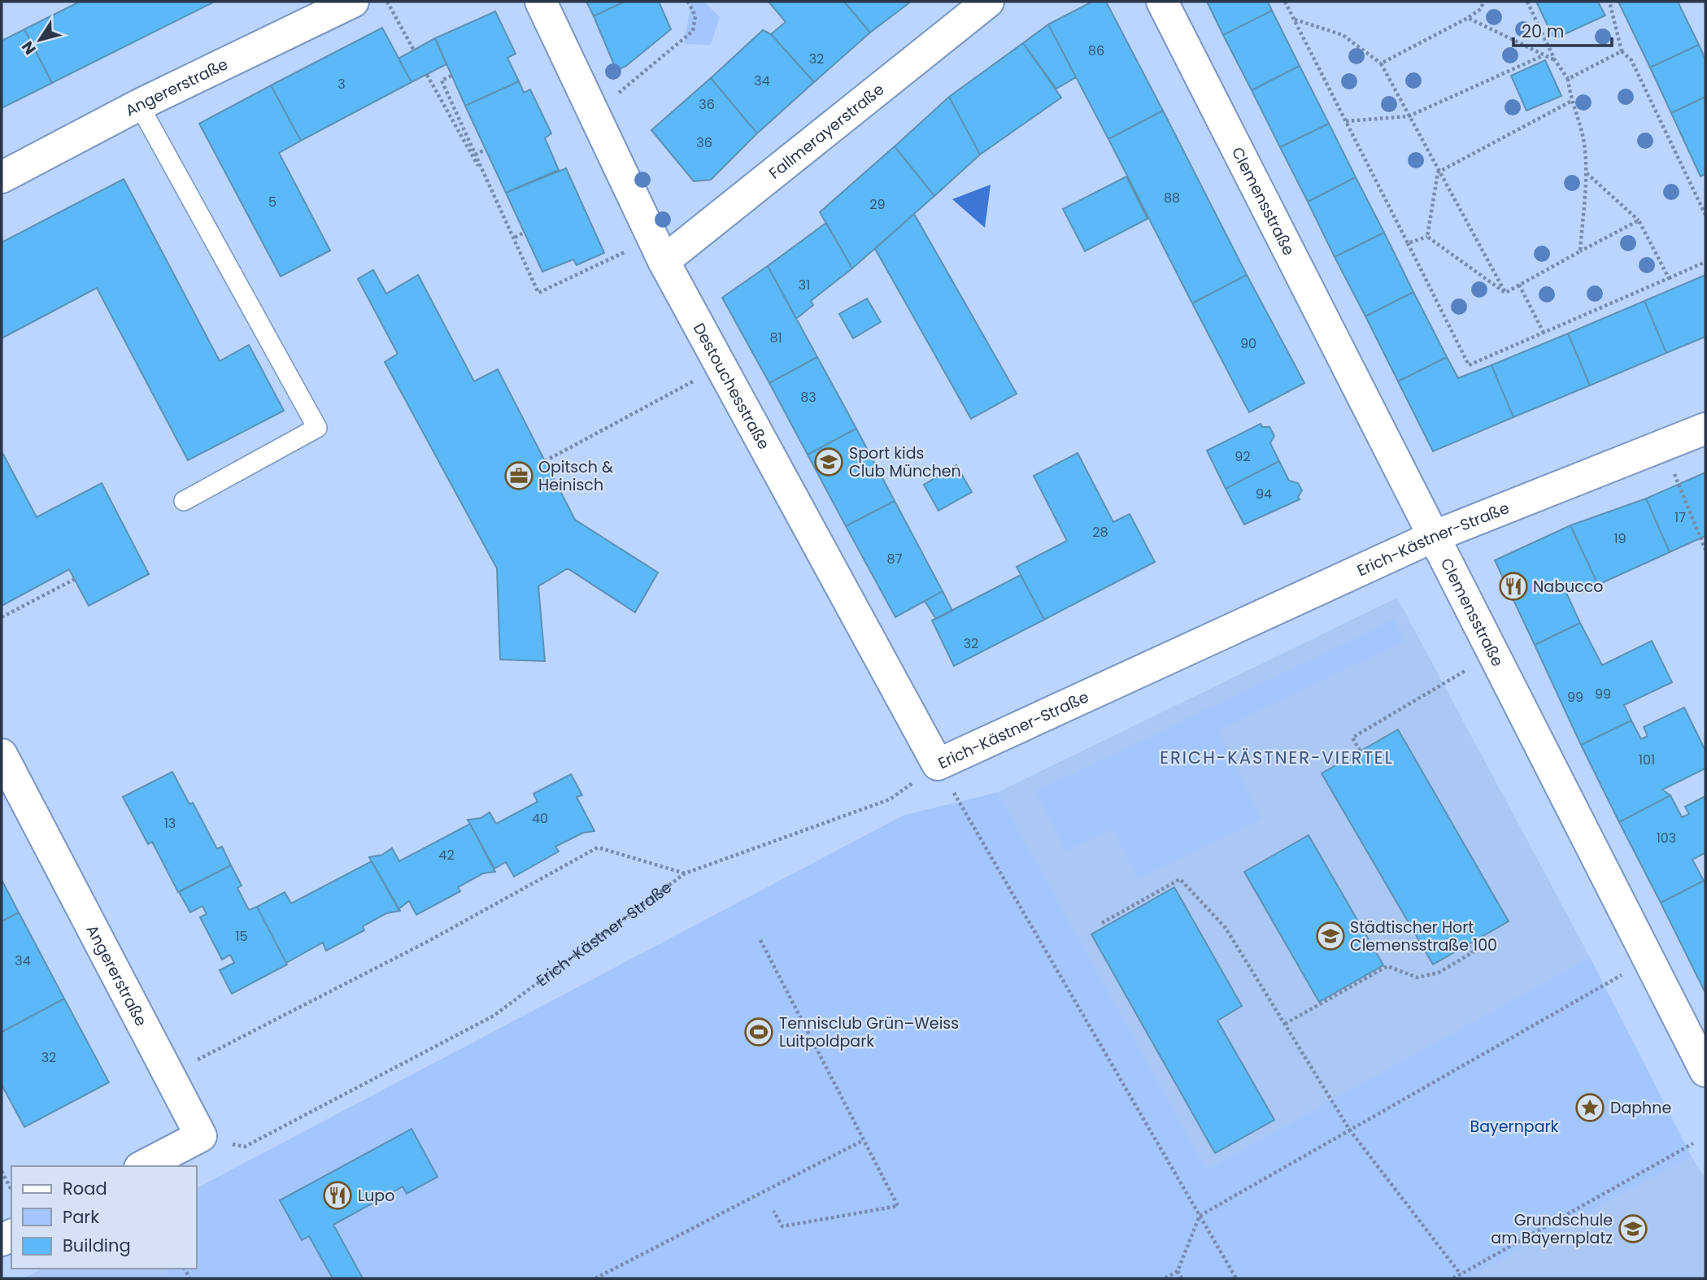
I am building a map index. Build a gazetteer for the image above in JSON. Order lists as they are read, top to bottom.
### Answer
{
  "streets": {
    "street": [
      "Angererstraße",
      "Fallmerayerstraße",
      "Clemensstraße",
      "Destouchesstraße",
      "Erich-Kästner-Straße"
    ]
  },
  "crossings": [
    ["Angererstraße", "Erich-Kästner-Straße"],
    ["Fallmerayerstraße", "Destouchesstraße"],
    ["Clemensstraße", "Erich-Kästner-Straße"],
    ["Destouchesstraße", "Erich-Kästner-Straße"]
  ],
  "districts": ["ERICH-KÄSTNER-VIERTEL"],
  "parks": ["Bayernpark"],
  "places": {
    "school or university": ["Sport kids Club München", "Städtischer Hort Clemensstraße 100", "Grundschule am Bayernplatz"],
    "office": ["Opitsch & Heinisch"],
    "restaurant": ["Nabucco", "Lupo"],
    "sports": ["Tennisclub Grün–Weiss Luitpoldpark"],
    "place": ["Daphne"]
  },
  "house_numbers": [
    "86",
    "32",
    "34",
    "3",
    "36",
    "36",
    "88",
    "5",
    "29",
    "31",
    "81",
    "90",
    "83",
    "92",
    "94",
    "17",
    "28",
    "19",
    "87",
    "32",
    "99",
    "99",
    "101",
    "40",
    "13",
    "103",
    "42",
    "15",
    "34",
    "32"
  ],
  "legend": ["Road", "Park", "Building"],
  "scale_bar": "20 m",
  "north": "bottom left"
}
